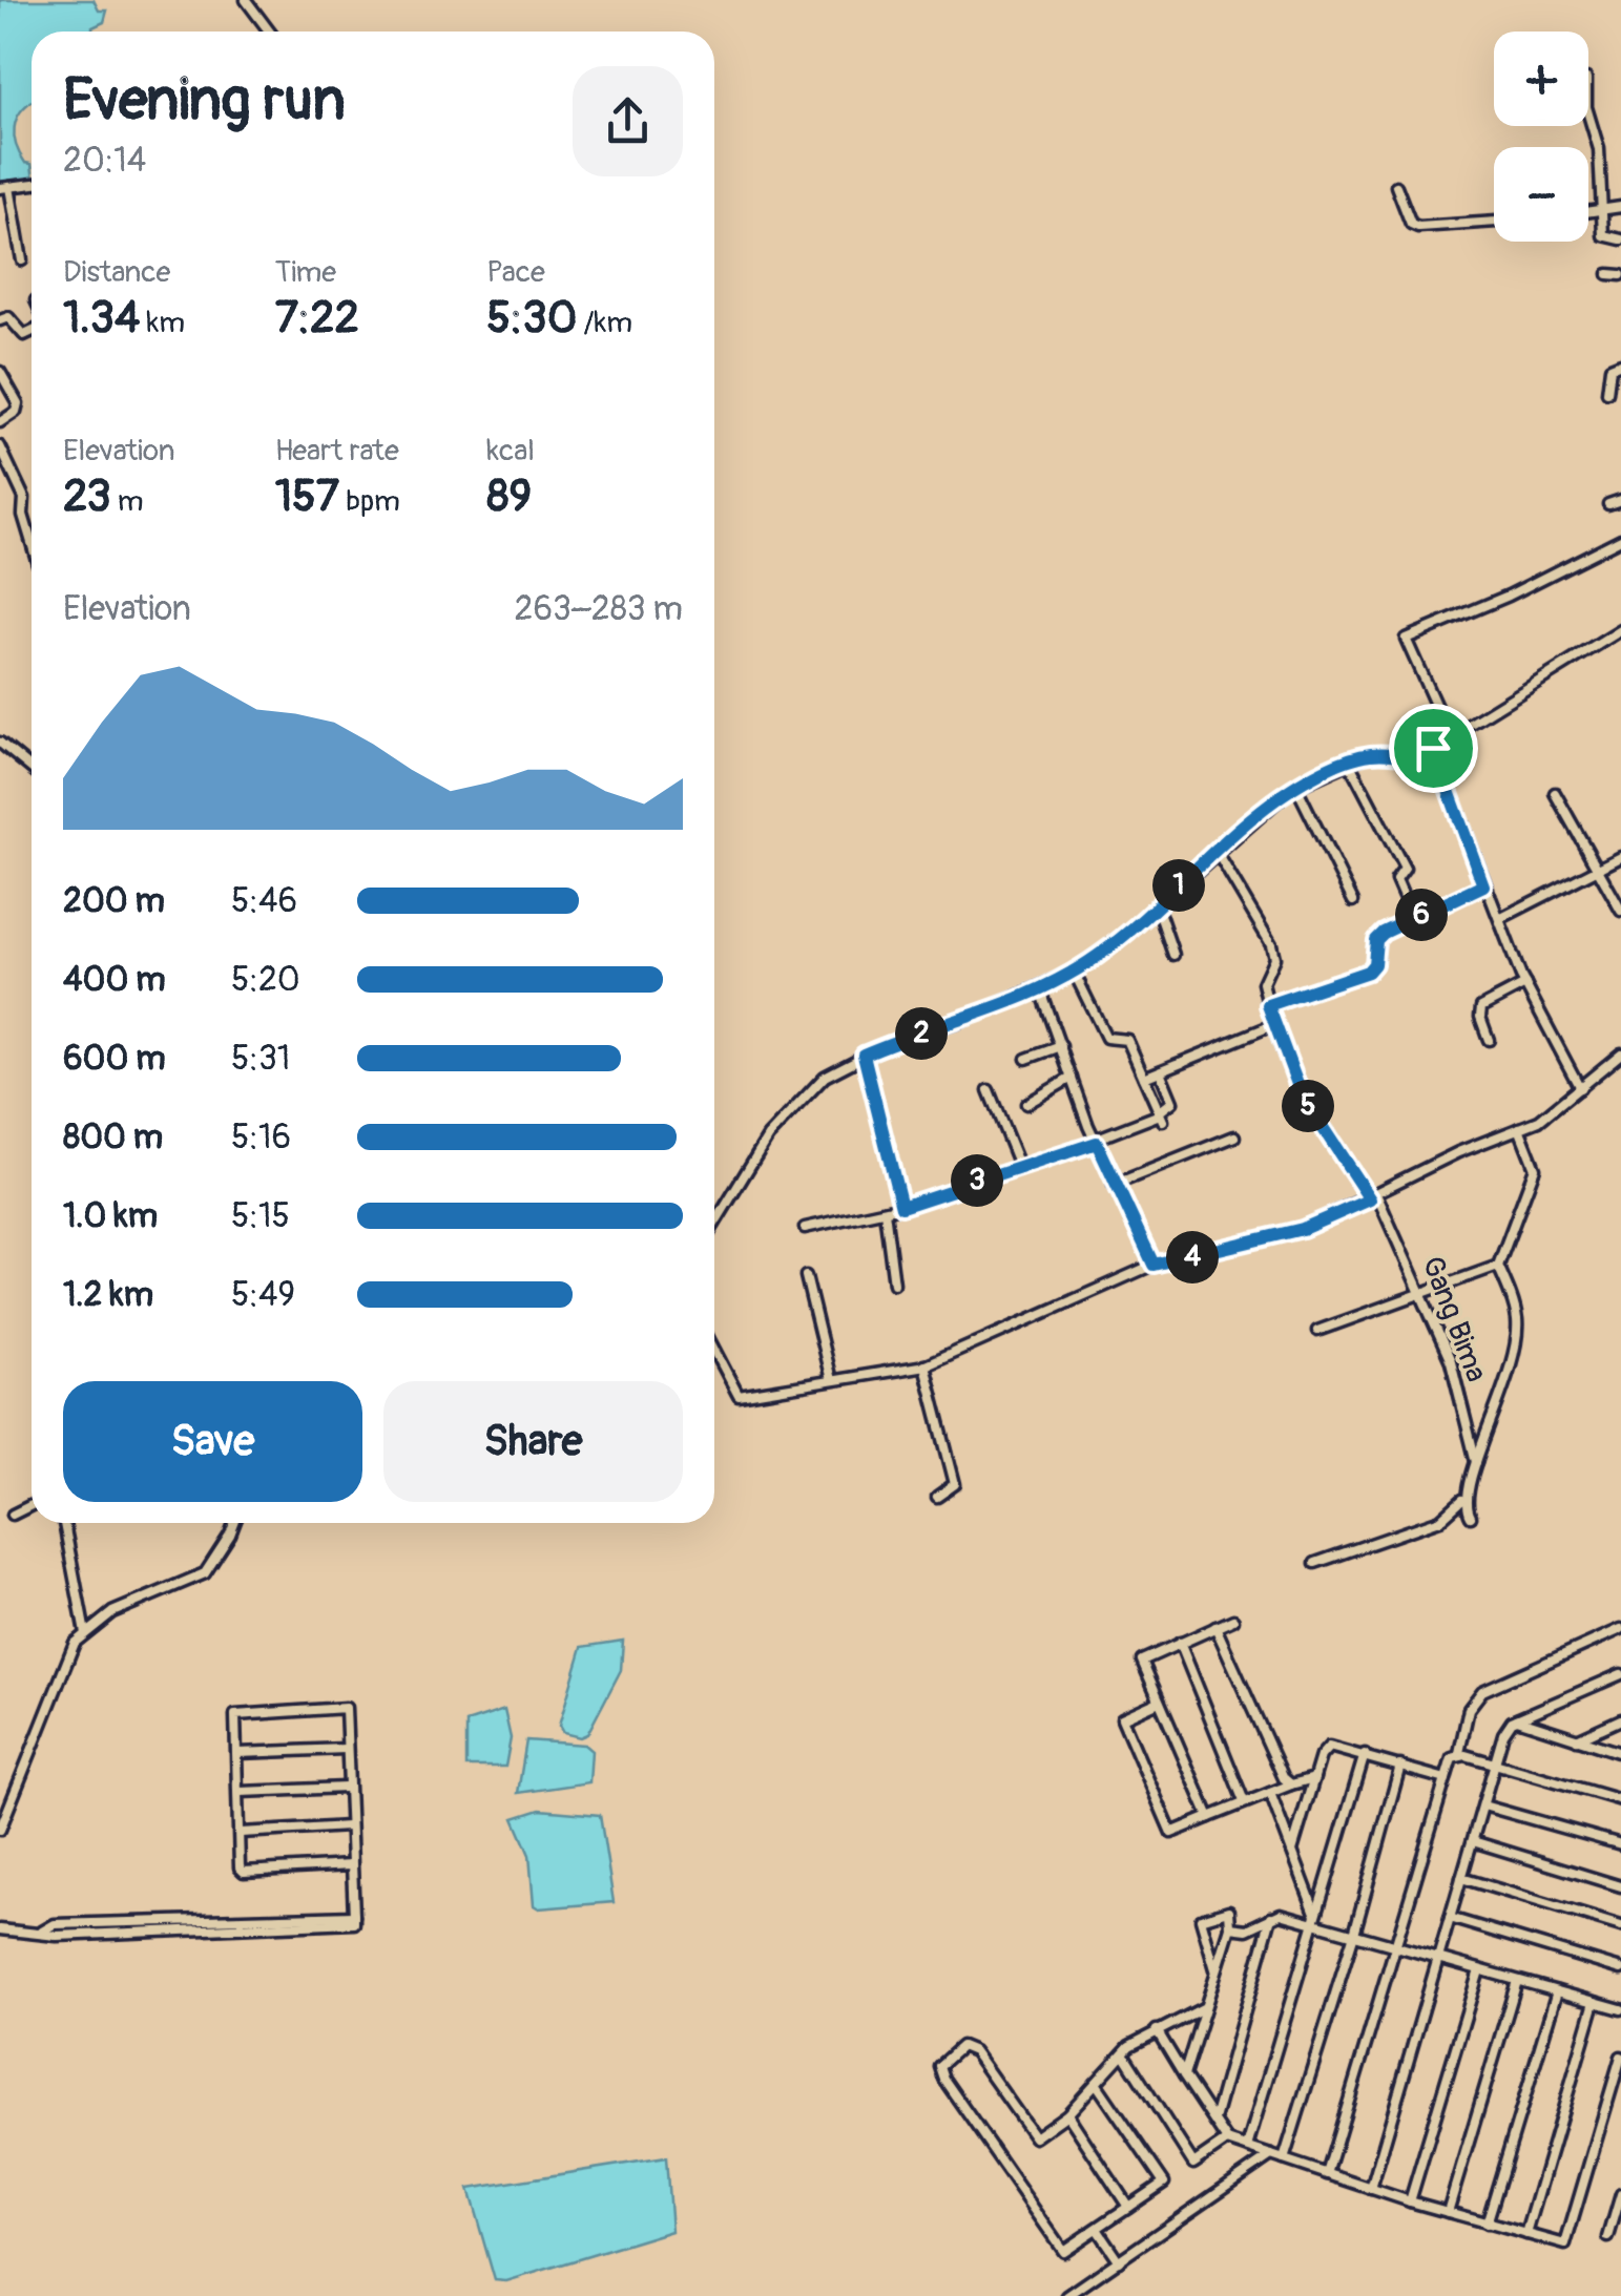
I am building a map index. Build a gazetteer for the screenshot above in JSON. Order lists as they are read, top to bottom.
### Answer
{
  "streets": {
    "street": ["Gang Bima"]
  },
  "page": {
    "map_buttons": ["+", "−"],
    "heading": ["Evening run", "20:14"],
    "stats": [
      ["Distance", "1.34 km"],
      ["Time", "7:22"],
      ["Pace", "5:30 /km"],
      ["Elevation", "23 m"],
      ["Heart rate", "157 bpm"],
      ["kcal", "89"]
    ],
    "chart": ["Elevation", "263–283 m"],
    "pins": [
      "1",
      "6",
      "2",
      "5",
      "3",
      "4"
    ],
    "list": [
      {
        "name": "200 m",
        "note": "5:46"
      },
      {
        "name": "400 m",
        "note": "5:20"
      },
      {
        "name": "600 m",
        "note": "5:31"
      },
      {
        "name": "800 m",
        "note": "5:16"
      },
      {
        "name": "1.0 km",
        "note": "5:15"
      },
      {
        "name": "1.2 km",
        "note": "5:49"
      }
    ],
    "buttons": ["Save", "Share"]
  }
}
